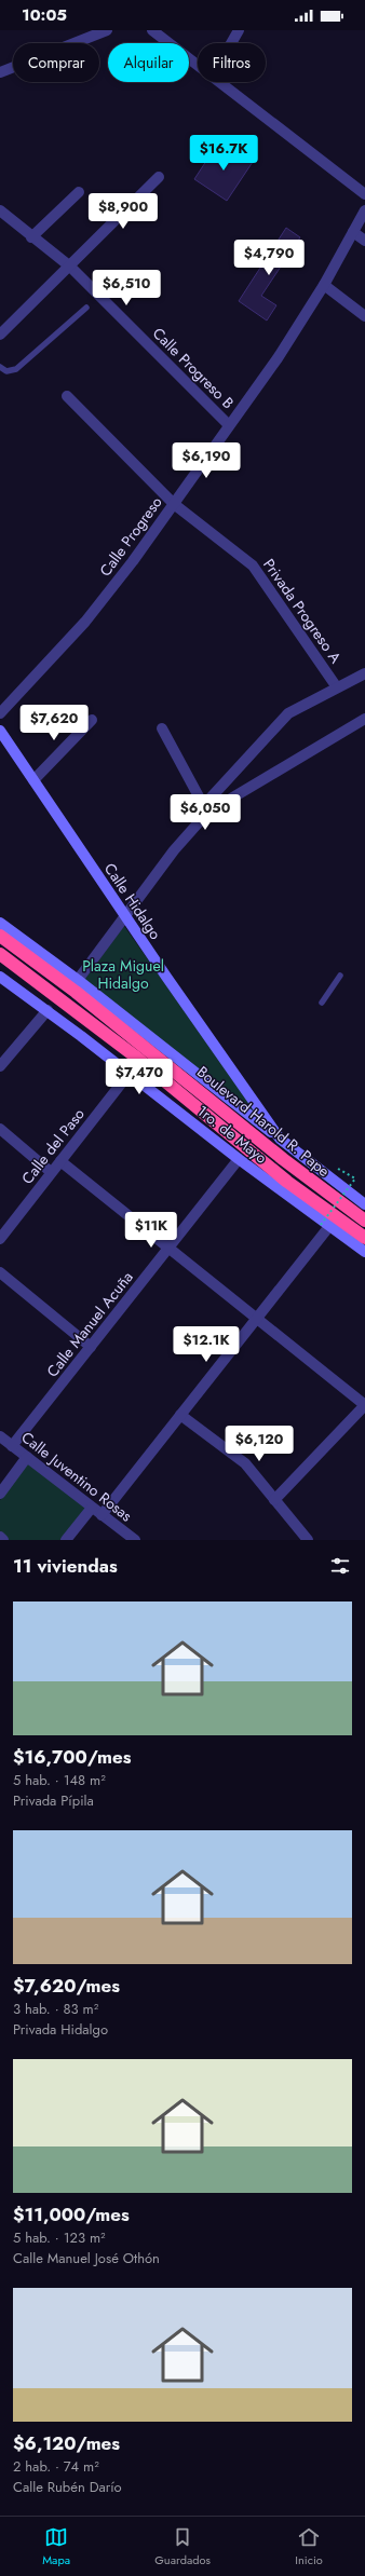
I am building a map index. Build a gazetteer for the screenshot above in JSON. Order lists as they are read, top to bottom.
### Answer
{
  "streets": {
    "highway": ["Boulevard Harold R. Pape"],
    "main road": ["Calle Hidalgo", "1ro. de Mayo"],
    "street": [
      "Calle Progreso B",
      "Calle Progreso",
      "Privada Progreso A",
      "Calle del Paso",
      "Calle Manuel Acuña",
      "Calle Juventino Rosas"
    ]
  },
  "crossings": [
    ["Calle Progreso B", "Calle Progreso"],
    ["Calle Progreso", "Privada Progreso A"],
    ["1ro. de Mayo", "Calle del Paso"],
    ["1ro. de Mayo", "Calle Manuel Acuña"],
    ["Calle Manuel Acuña", "Calle Juventino Rosas"]
  ],
  "parks": ["Plaza Miguel Hidalgo"],
  "page": {
    "status": "10:05",
    "chip": ["Comprar", "Alquilar", "Filtros"],
    "price": [
      "$16.7K",
      "$8,900",
      "$4,790",
      "$6,510",
      "$6,190",
      "$7,620",
      "$6,050",
      "$7,470",
      "$11K",
      "$12.1K",
      "$6,120"
    ],
    "heading": "11 viviendas",
    "list": [
      {
        "name": "$16,700/mes",
        "note": "5 hab. · 148 m² · Privada Pípila"
      },
      {
        "name": "$7,620/mes",
        "note": "3 hab. · 83 m² · Privada Hidalgo"
      },
      {
        "name": "$11,000/mes",
        "note": "5 hab. · 123 m² · Calle Manuel José Othón"
      },
      {
        "name": "$6,120/mes",
        "note": "2 hab. · 74 m² · Calle Rubén Darío"
      }
    ],
    "tabs": ["Mapa", "Guardados", "Inicio"]
  }
}
